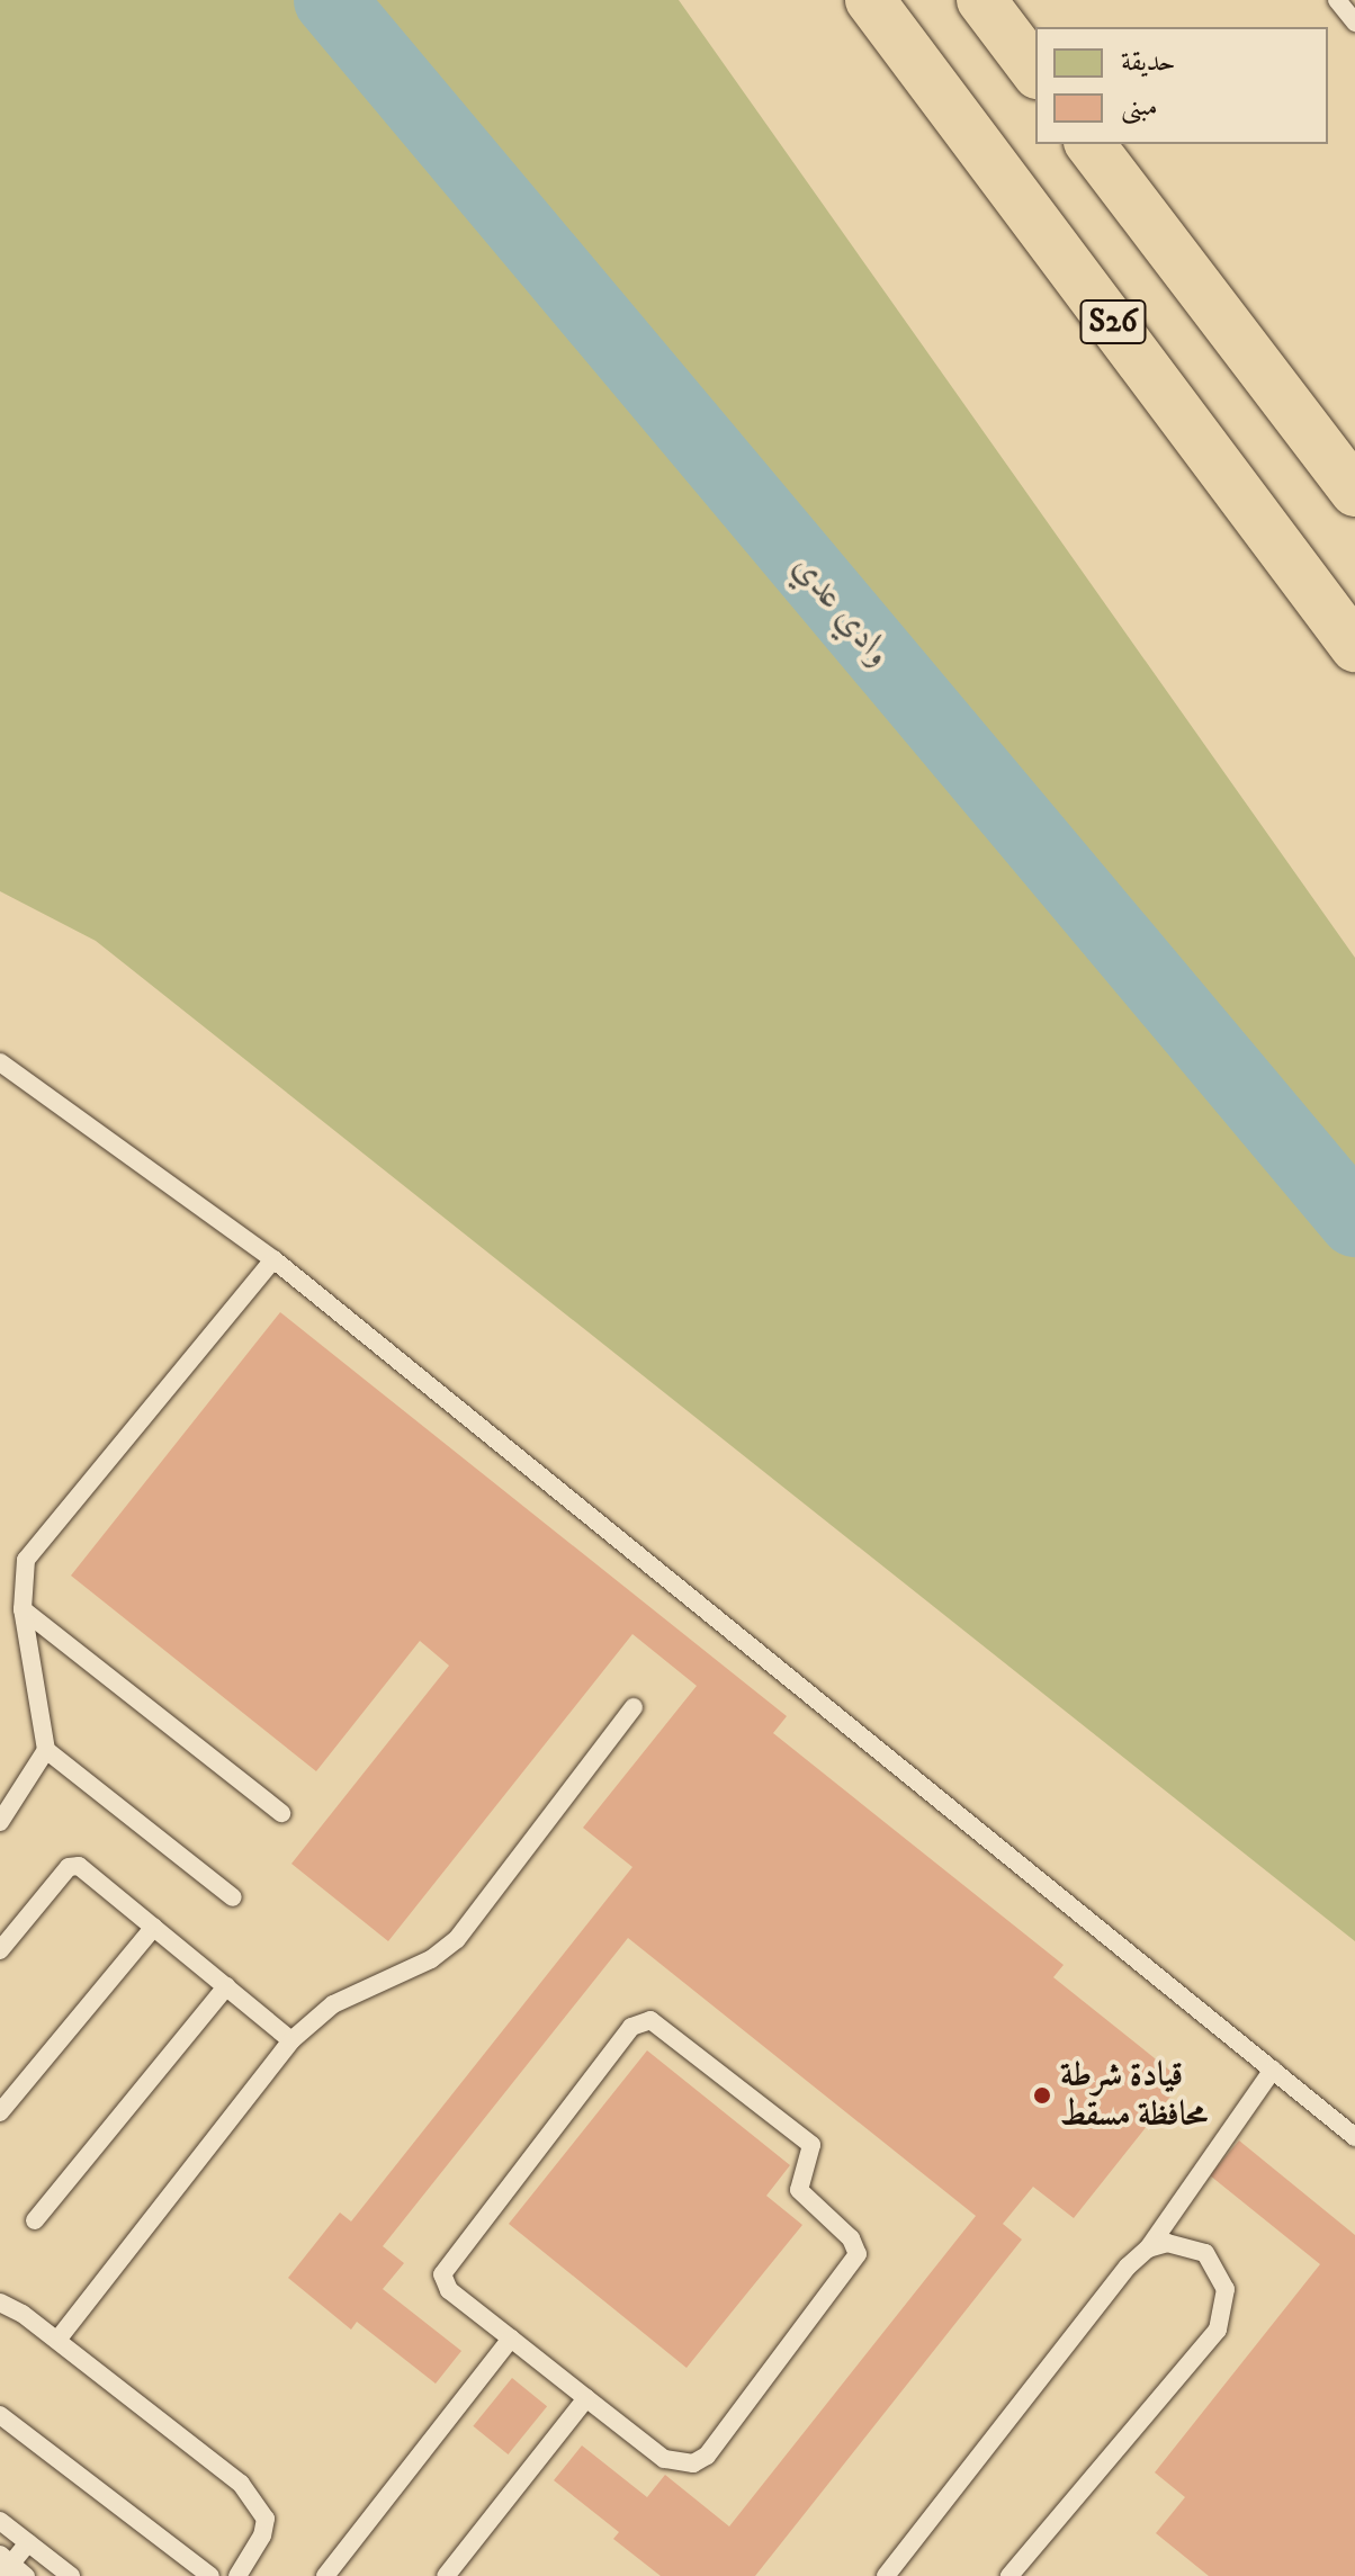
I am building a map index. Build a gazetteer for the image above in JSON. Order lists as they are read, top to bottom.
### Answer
{
  "streets": {
    "highway": ["S26"]
  },
  "water": ["وادي عدي"],
  "places": ["قيادة شرطة محافظة مسقط"],
  "legend": ["حديقة", "مبنى"]
}
